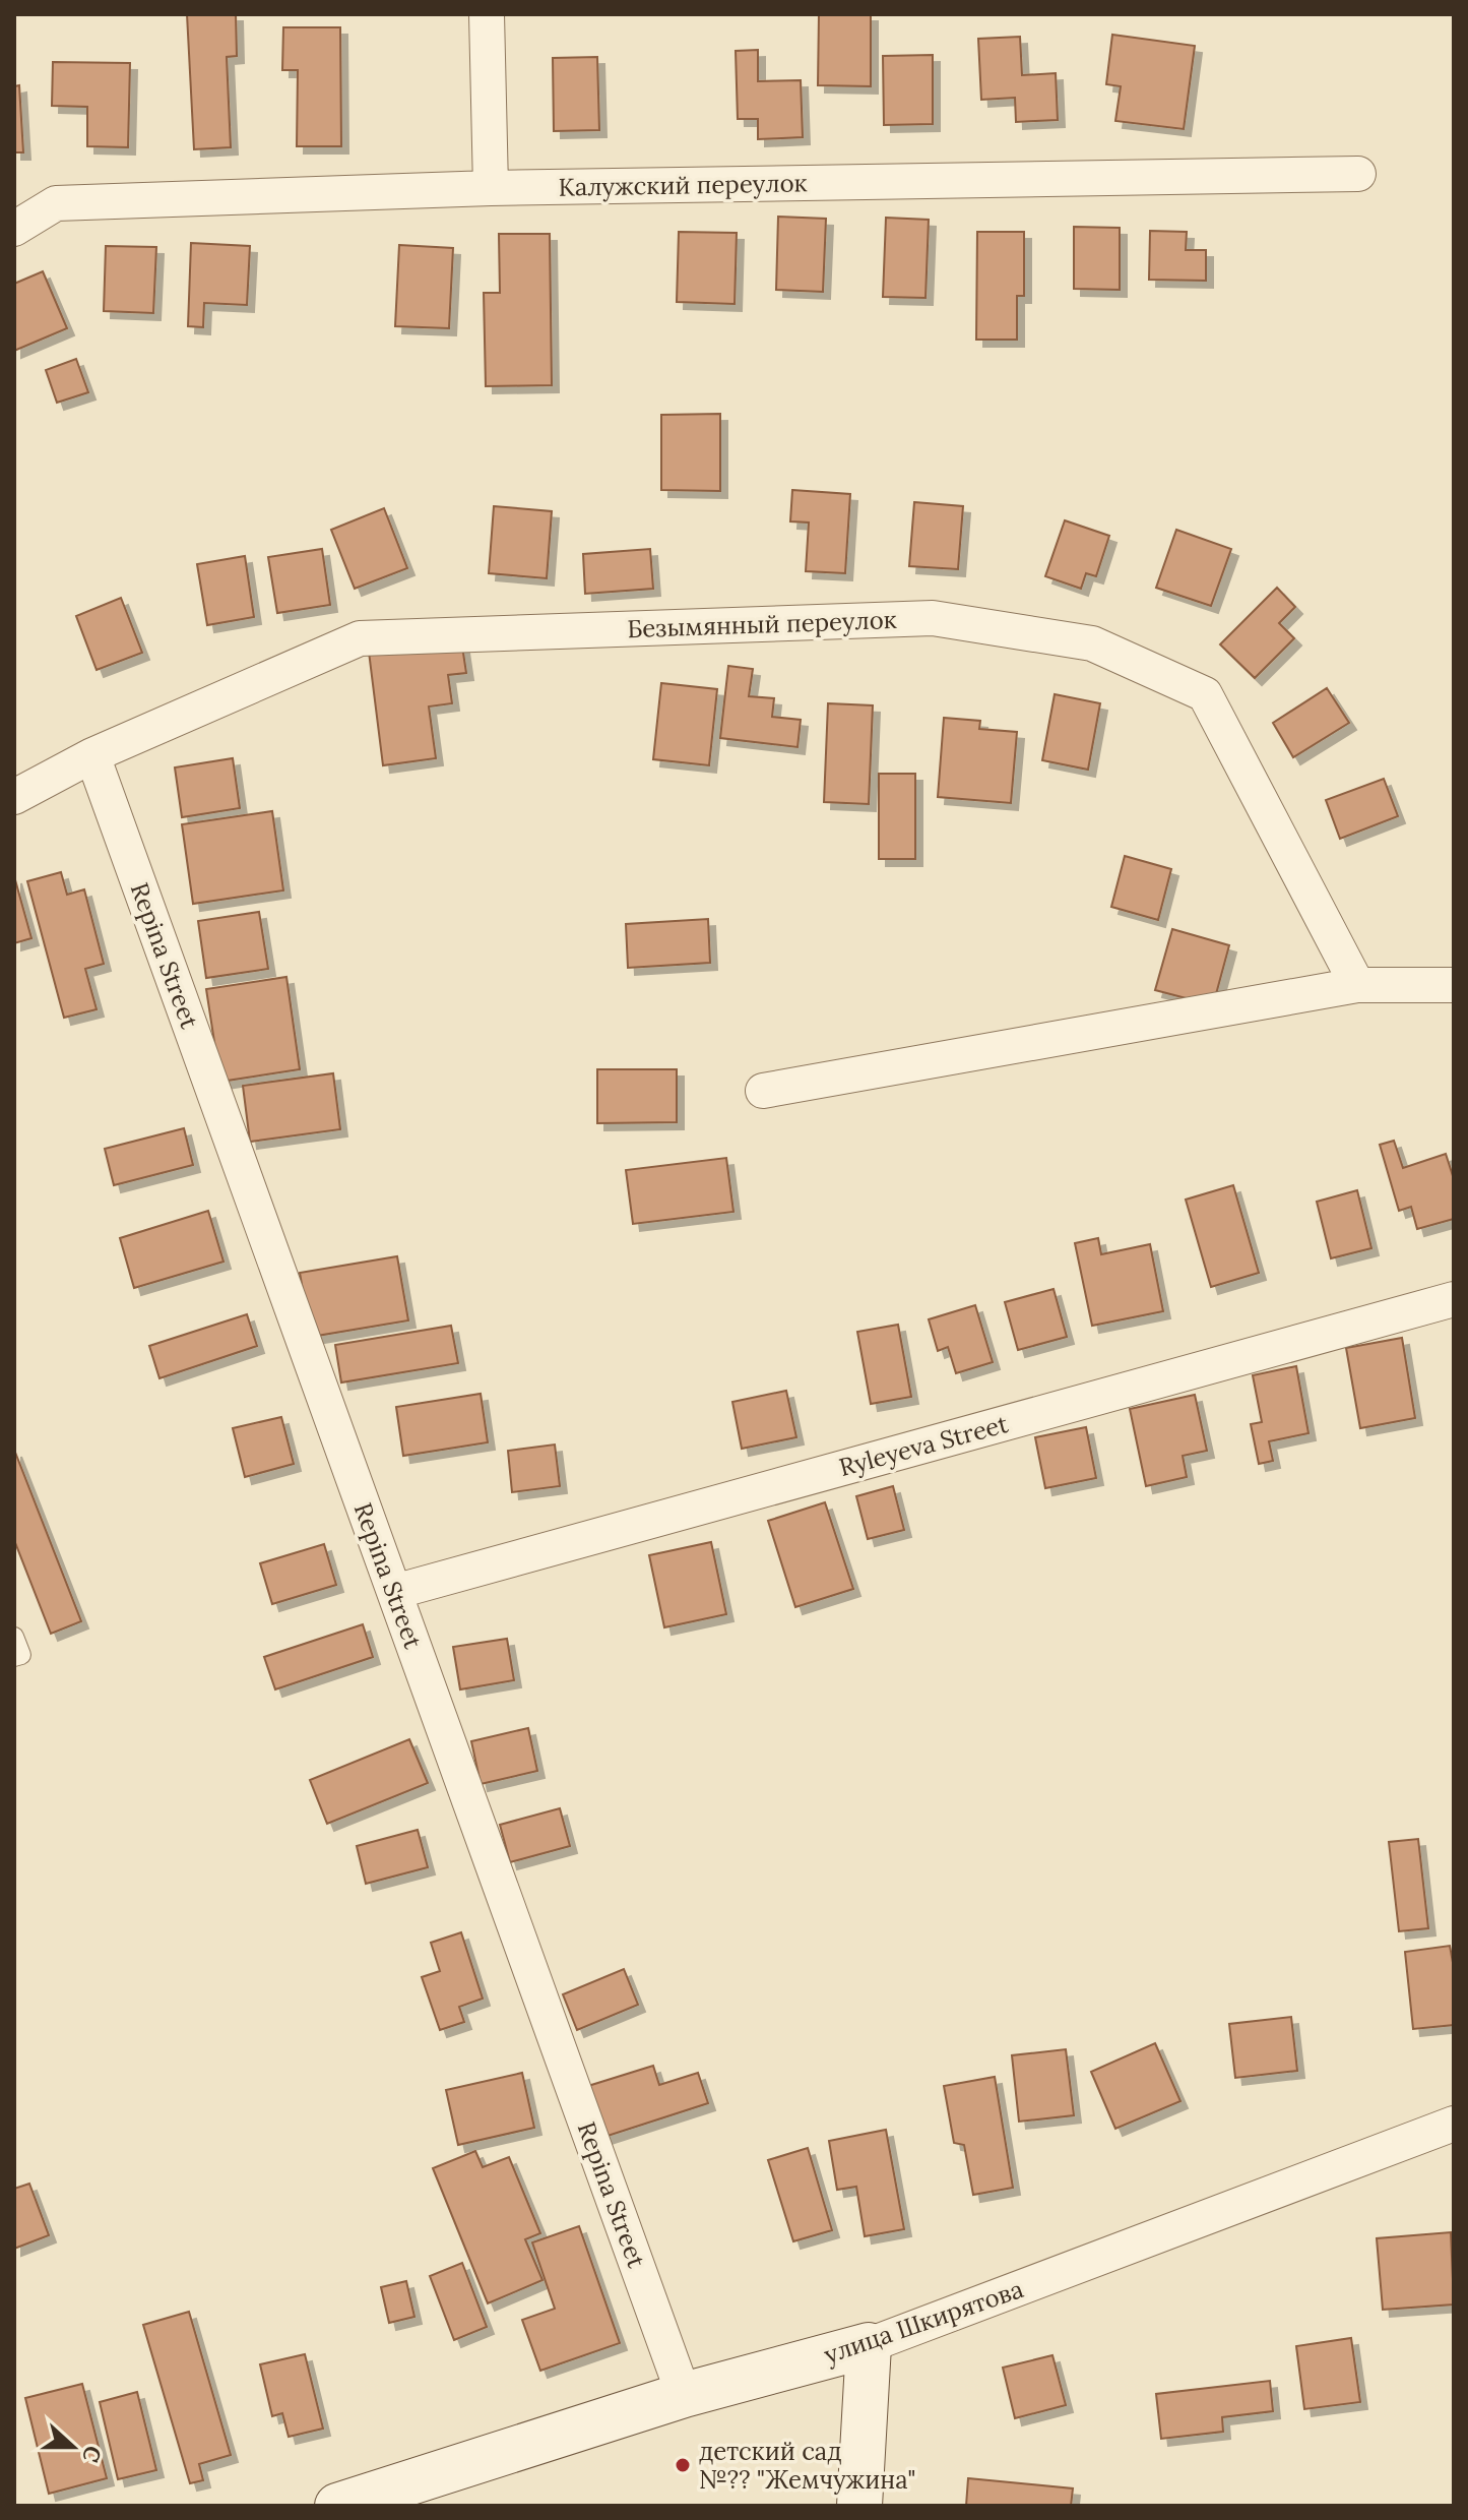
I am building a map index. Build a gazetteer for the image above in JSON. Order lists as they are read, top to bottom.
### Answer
{
  "streets": {
    "street": [
      "Калужский переулок",
      "Безымянный переулок",
      "Repina Street",
      "Ryleyeva Street",
      "улица Шкирятова"
    ]
  },
  "crossings": [
    ["Безымянный переулок", "Repina Street"],
    ["Repina Street", "Ryleyeva Street"],
    ["Repina Street", "улица Шкирятова"]
  ],
  "places": ["детский сад №?? \"Жемчужина\""],
  "north": "right"
}
